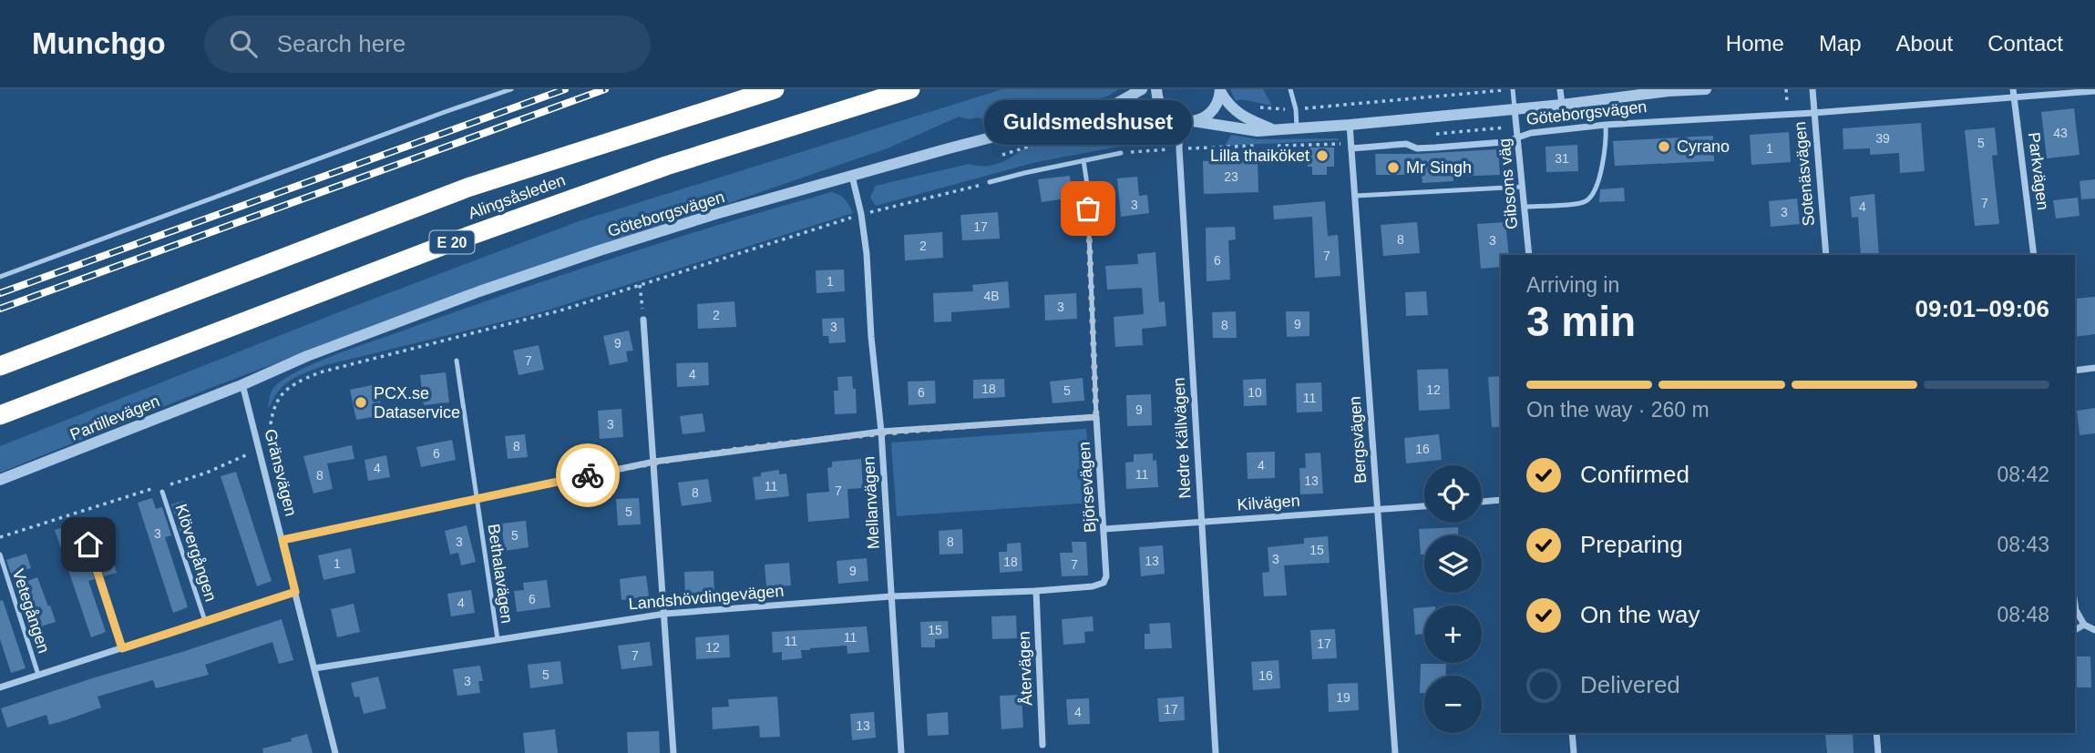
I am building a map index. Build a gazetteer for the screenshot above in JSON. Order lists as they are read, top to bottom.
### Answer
{
  "streets": {
    "highway": ["Alingsåsleden", "E 20"],
    "street": [
      "Göteborgsvägen",
      "Parkvägen",
      "Sotenäsvägen",
      "Gibsons väg",
      "Partillevägen",
      "Nedre Källvägen",
      "Bergsvägen",
      "Gränsvägen",
      "Björsevägen",
      "Mellanvägen",
      "Kilvägen",
      "Landshövdingevägen",
      "Återvägen"
    ],
    "lane": ["Klövergången", "Bethalavägen", "Vetegången"]
  },
  "crossings": [
    ["Göteborgsvägen", "Parkvägen"],
    ["Göteborgsvägen", "Sotenäsvägen"],
    ["Göteborgsvägen", "Gibsons väg"],
    ["Göteborgsvägen", "Partillevägen"],
    ["Göteborgsvägen", "Nedre Källvägen"],
    ["Göteborgsvägen", "Bergsvägen"],
    ["Göteborgsvägen", "Gränsvägen"],
    ["Göteborgsvägen", "Mellanvägen"],
    ["Partillevägen", "Gränsvägen"],
    ["Nedre Källvägen", "Kilvägen"],
    ["Bergsvägen", "Kilvägen"],
    ["Gränsvägen", "Landshövdingevägen"],
    ["Björsevägen", "Kilvägen"],
    ["Björsevägen", "Landshövdingevägen"],
    ["Mellanvägen", "Landshövdingevägen"],
    ["Bethalavägen", "Landshövdingevägen"],
    ["Landshövdingevägen", "Återvägen"]
  ],
  "places": [
    "Cyrano",
    "Lilla thaiköket",
    "Mr Singh",
    "Guldsmedshuset",
    "PCX.se Dataservice"
  ],
  "house_numbers": [
    "43",
    "39",
    "5",
    "1",
    "31",
    "23",
    "7",
    "3",
    "4",
    "3",
    "17",
    "8",
    "3",
    "2",
    "7",
    "6",
    "1",
    "4B",
    "3",
    "2",
    "9",
    "8",
    "3",
    "9",
    "7",
    "4",
    "18",
    "12",
    "5",
    "6",
    "10",
    "11",
    "9",
    "3",
    "8",
    "16",
    "6",
    "4",
    "4",
    "11",
    "8",
    "13",
    "11",
    "7",
    "8",
    "5",
    "3",
    "5",
    "3",
    "8",
    "15",
    "3",
    "13",
    "18",
    "1",
    "7",
    "9",
    "6",
    "4",
    "15",
    "11",
    "11",
    "17",
    "12",
    "7",
    "5",
    "16",
    "3",
    "19",
    "17",
    "4",
    "13"
  ],
  "page": {
    "header": "Munchgo",
    "search": "Search here",
    "nav": [
      "Home",
      "Map",
      "About",
      "Contact"
    ],
    "bubble": "Guldsmedshuset",
    "heading": ["3 min", "Arriving in", "09:01–09:06"],
    "bar": "On the way · 260 m",
    "list": [
      ["Confirmed", "08:42"],
      ["Preparing", "08:43"],
      ["On the way", "08:48"],
      "Delivered"
    ],
    "map_buttons": ["+", "−"]
  }
}
